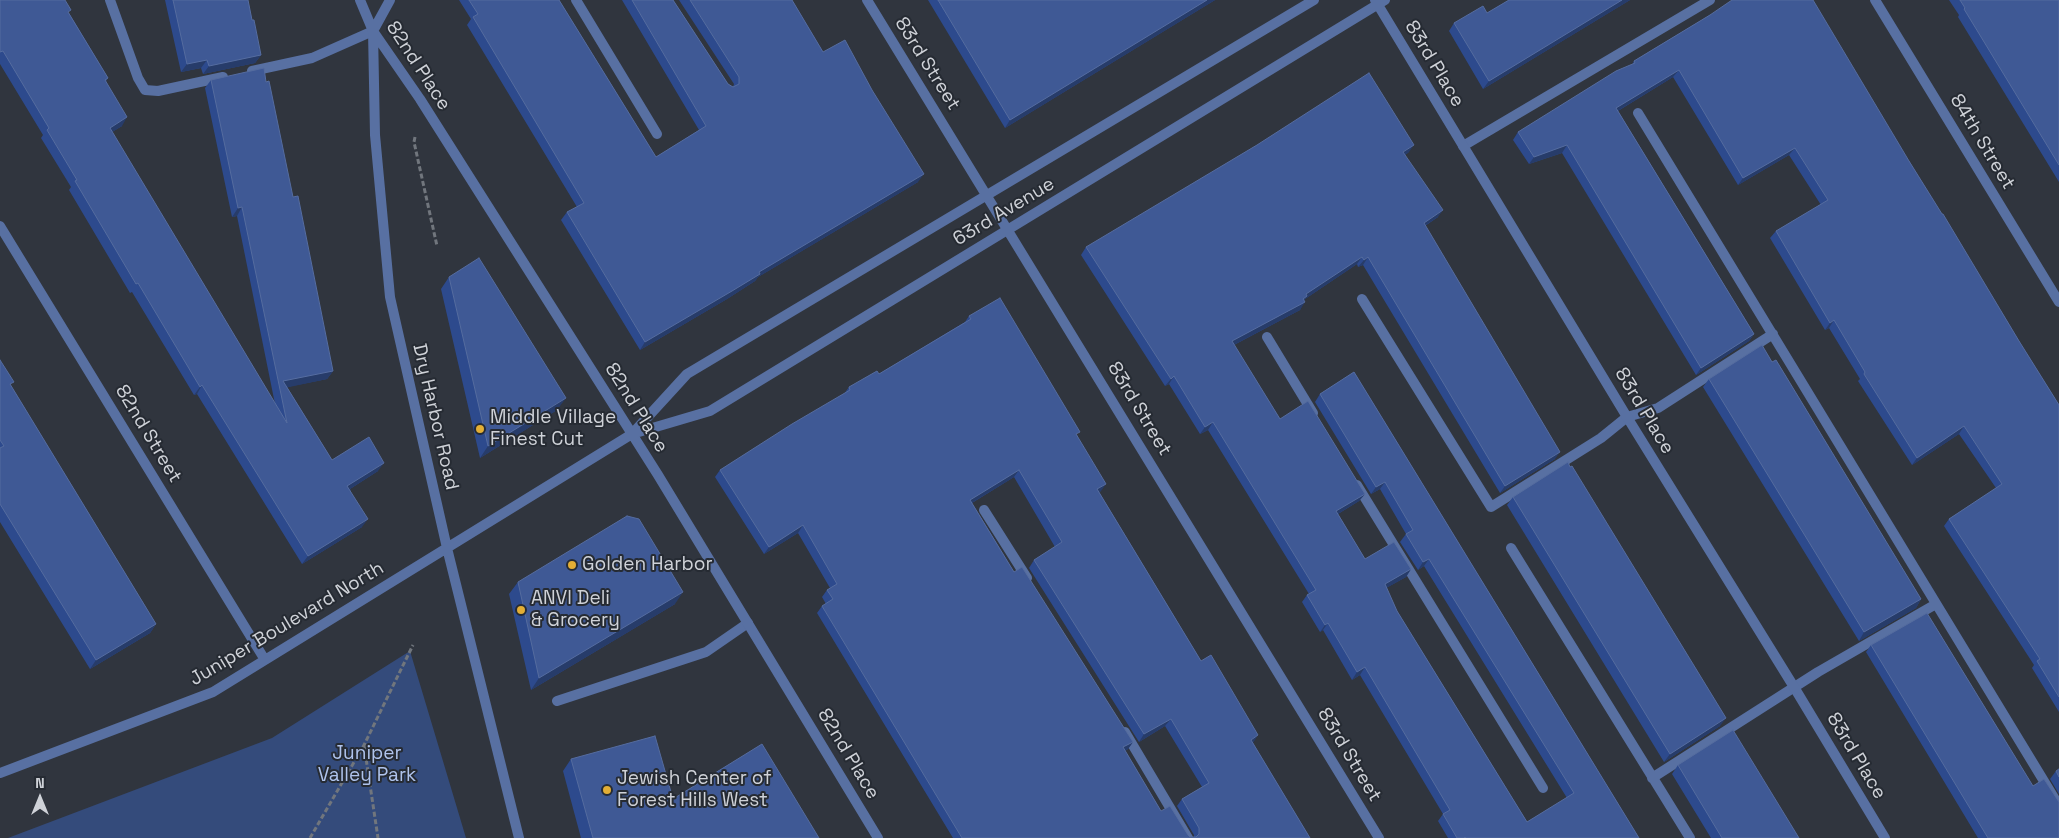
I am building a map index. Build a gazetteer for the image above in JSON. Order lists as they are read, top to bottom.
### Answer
{
  "streets": {
    "street": [
      "83rd Street",
      "83rd Place",
      "82nd Place",
      "84th Street",
      "63rd Avenue",
      "Dry Harbor Road",
      "82nd Street",
      "Juniper Boulevard North"
    ]
  },
  "crossings": [
    ["83rd Street", "63rd Avenue"],
    ["83rd Place", "63rd Avenue"],
    ["82nd Place", "63rd Avenue"],
    ["82nd Place", "Dry Harbor Road"],
    ["63rd Avenue", "Dry Harbor Road"],
    ["63rd Avenue", "Juniper Boulevard North"],
    ["Dry Harbor Road", "Juniper Boulevard North"],
    ["82nd Street", "Juniper Boulevard North"]
  ],
  "parks": ["Juniper Valley Park"],
  "places": [
    "Middle Village Finest Cut",
    "Golden Harbor",
    "ANVI Deli & Grocery",
    "Jewish Center of Forest Hills West"
  ],
  "north": "top"
}
